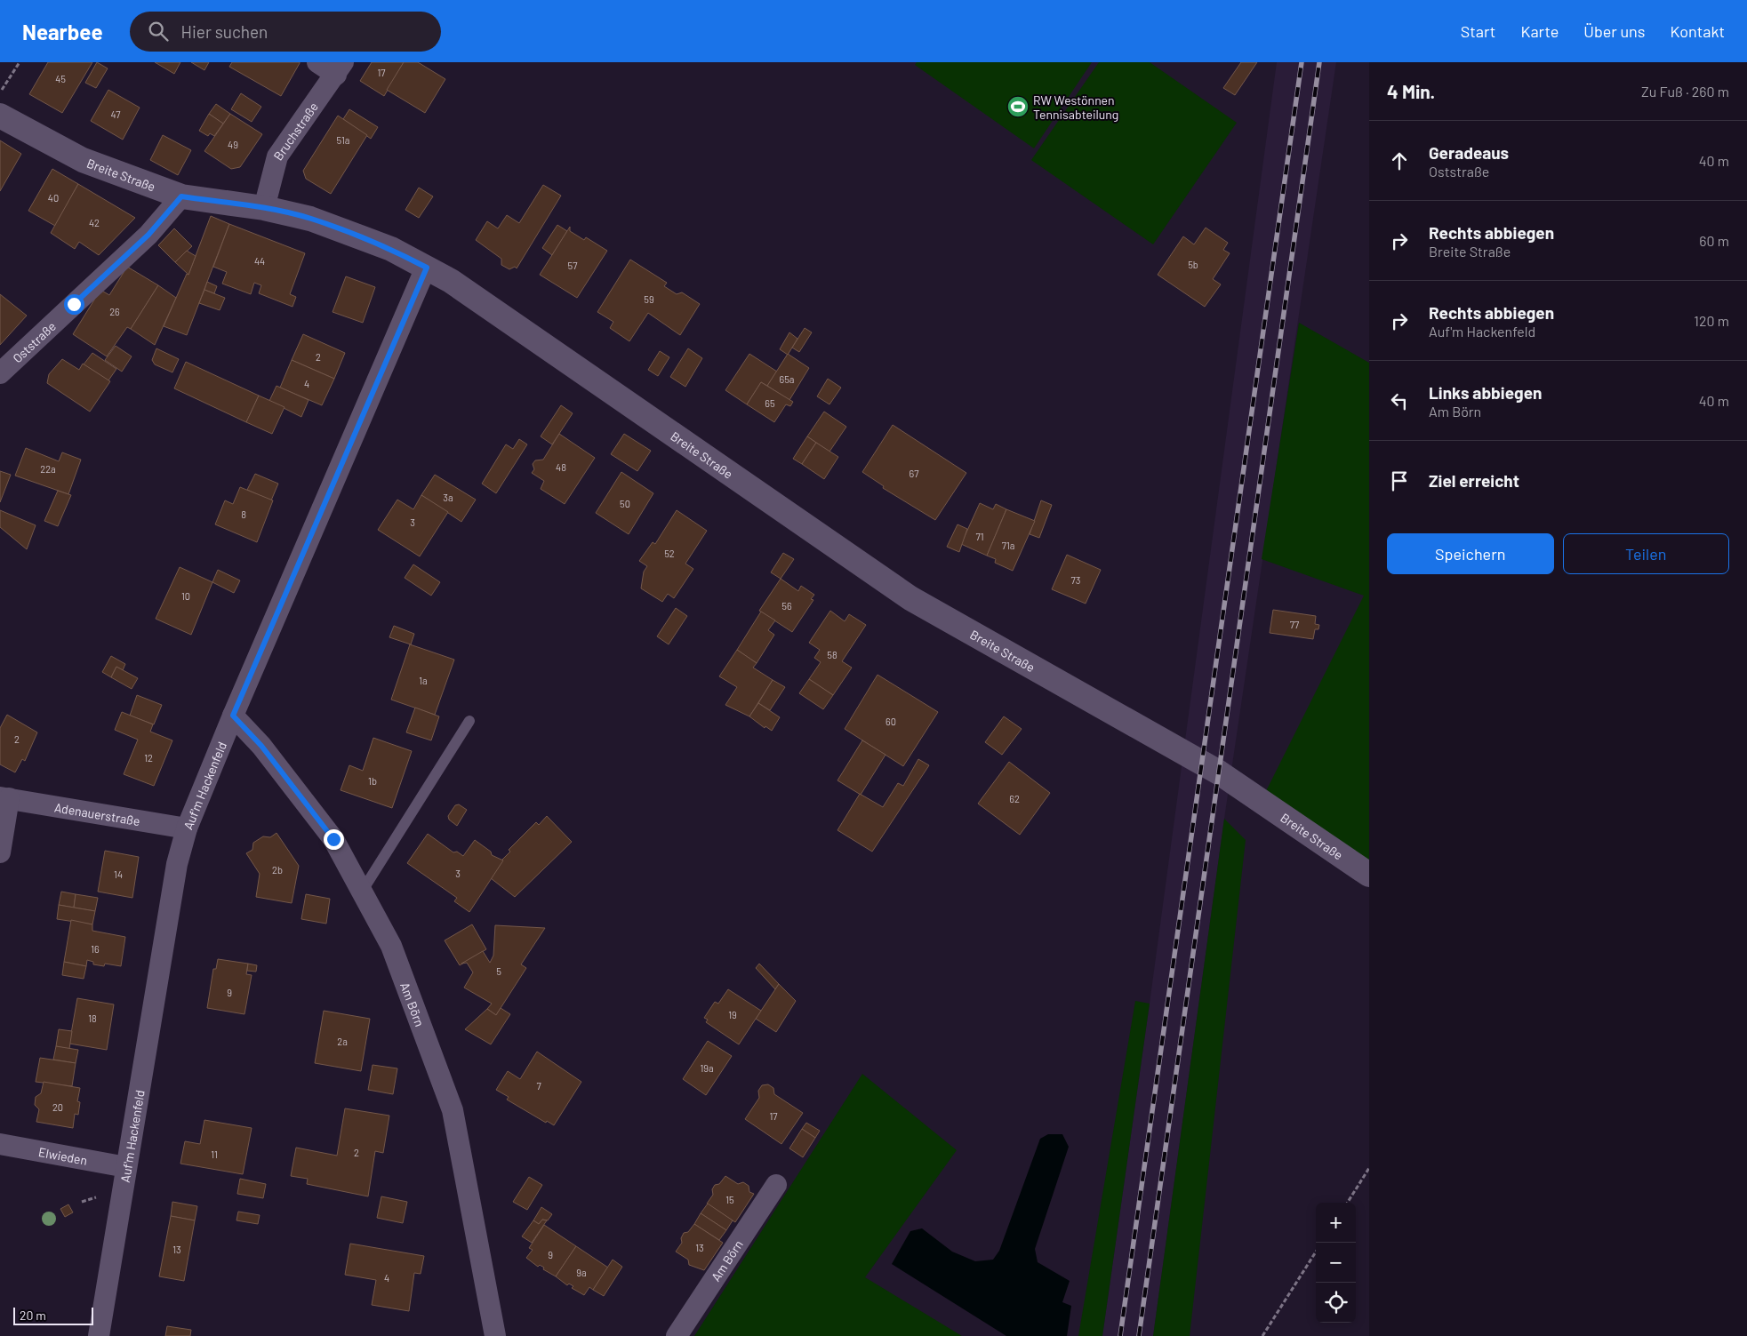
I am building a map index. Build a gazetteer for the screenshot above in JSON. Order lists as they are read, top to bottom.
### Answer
{
  "streets": {
    "street": [
      "Bruchstraße",
      "Breite Straße",
      "Oststraße",
      "Auf'm Hackenfeld",
      "Adenauerstraße",
      "Am Börn",
      "Elwieden"
    ]
  },
  "crossings": [
    ["Bruchstraße", "Breite Straße"],
    ["Breite Straße", "Oststraße"],
    ["Breite Straße", "Auf'm Hackenfeld"],
    ["Auf'm Hackenfeld", "Adenauerstraße"],
    ["Auf'm Hackenfeld", "Am Börn"],
    ["Auf'm Hackenfeld", "Elwieden"]
  ],
  "places": {
    "sports": ["RW Westönnen Tennisabteilung"]
  },
  "house_numbers": [
    "17",
    "45",
    "47",
    "51a",
    "49",
    "40",
    "42",
    "44",
    "5b",
    "57",
    "59",
    "26",
    "2",
    "65a",
    "4",
    "65",
    "48",
    "22a",
    "67",
    "3a",
    "50",
    "8",
    "3",
    "71",
    "71a",
    "52",
    "73",
    "10",
    "56",
    "77",
    "58",
    "1a",
    "60",
    "2",
    "12",
    "1b",
    "62",
    "2b",
    "3",
    "14",
    "16",
    "5",
    "9",
    "19",
    "18",
    "2a",
    "19a",
    "7",
    "20",
    "17",
    "2",
    "11",
    "15",
    "13",
    "13",
    "9",
    "9a",
    "4"
  ],
  "scale_bar": "20 m",
  "page": {
    "header": "Nearbee",
    "search": "Hier suchen",
    "nav": [
      "Start",
      "Karte",
      "Über uns",
      "Kontakt"
    ],
    "heading": ["4 Min.", "Zu Fuß · 260 m"],
    "list": [
      ["Geradeaus", "Oststraße", "40 m"],
      ["Rechts abbiegen", "Breite Straße", "60 m"],
      ["Rechts abbiegen", "Auf'm Hackenfeld", "120 m"],
      ["Links abbiegen", "Am Börn", "40 m"],
      "Ziel erreicht"
    ],
    "buttons": ["Speichern", "Teilen"],
    "map_buttons": ["+", "−"],
    "scale": "20 m"
  }
}
